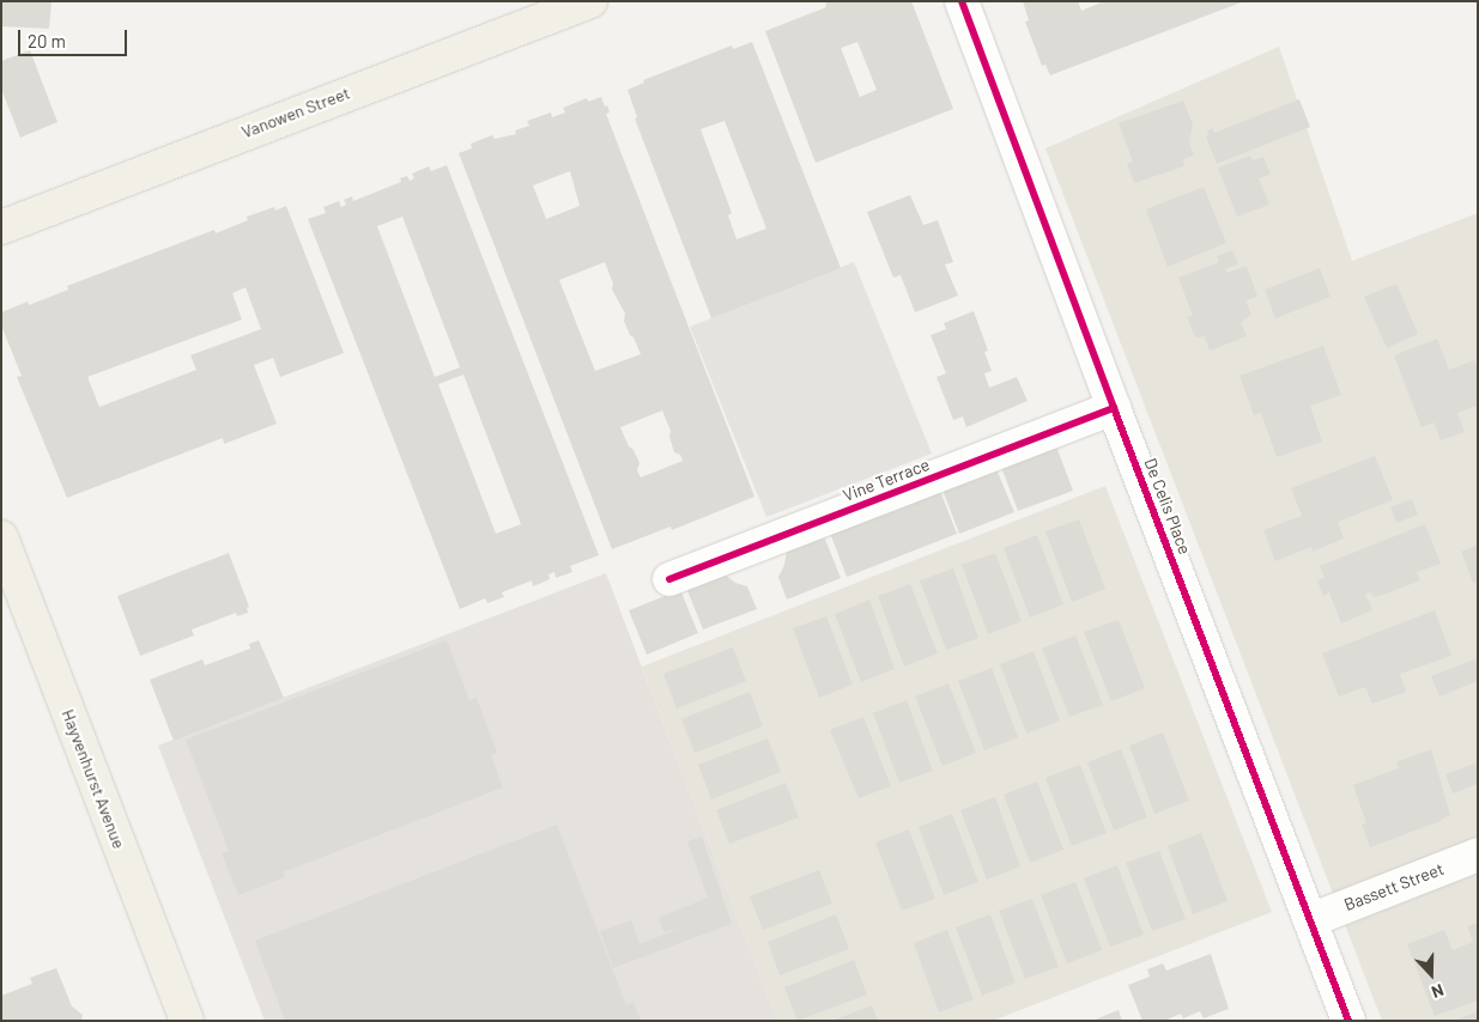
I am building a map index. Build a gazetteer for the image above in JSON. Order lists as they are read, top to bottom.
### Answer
{
  "streets": {
    "main road": ["Vanowen Street", "Hayvenhurst Avenue"],
    "street": ["Vine Terrace", "De Celis Place", "Bassett Street"]
  },
  "crossings": [
    ["Vine Terrace", "De Celis Place"],
    ["De Celis Place", "Bassett Street"]
  ],
  "scale_bar": "20 m",
  "north": "bottom"
}
